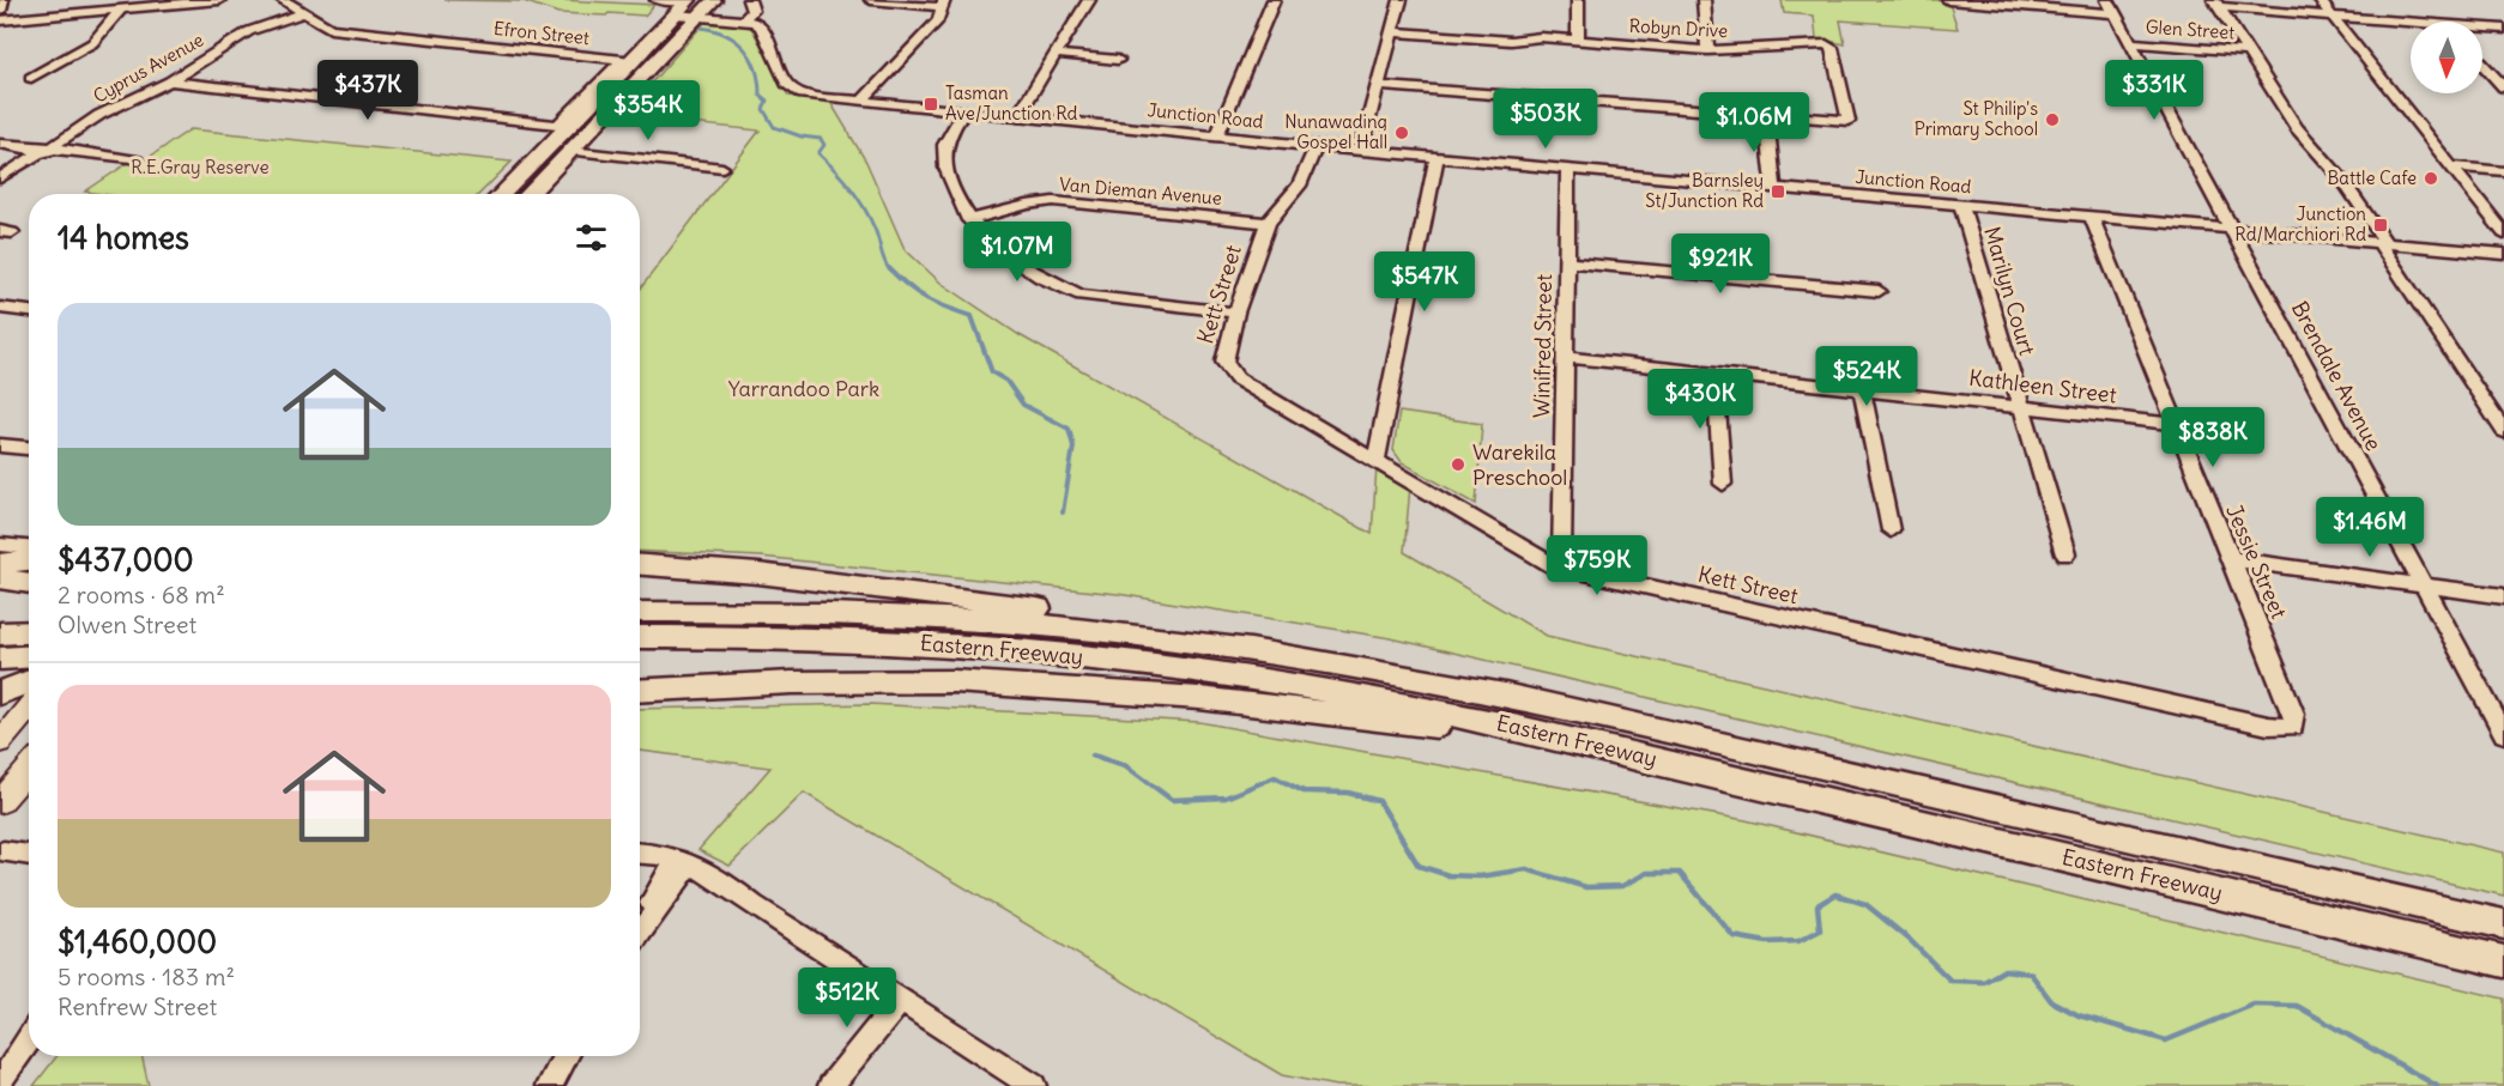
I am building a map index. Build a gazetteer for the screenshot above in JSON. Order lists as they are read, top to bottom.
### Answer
{
  "streets": {
    "highway": ["Eastern Freeway"],
    "street": [
      "Robyn Drive",
      "Glen Street",
      "Efron Street",
      "Cyprus Avenue",
      "Junction Road",
      "Van Dieman Avenue",
      "Marilyn Court",
      "Kett Street",
      "Winifred Street",
      "Brendale Avenue",
      "Kathleen Street",
      "Jessie Street"
    ]
  },
  "crossings": [
    ["Glen Street", "Brendale Avenue"],
    ["Efron Street", "Cyprus Avenue"],
    ["Junction Road", "Marilyn Court"],
    ["Junction Road", "Kett Street"],
    ["Junction Road", "Winifred Street"],
    ["Junction Road", "Brendale Avenue"],
    ["Junction Road", "Jessie Street"],
    ["Van Dieman Avenue", "Kett Street"],
    ["Marilyn Court", "Kathleen Street"],
    ["Kett Street", "Winifred Street"],
    ["Kett Street", "Jessie Street"],
    ["Winifred Street", "Kathleen Street"],
    ["Kathleen Street", "Jessie Street"]
  ],
  "parks": ["R.E.Gray Reserve", "Yarrandoo Park"],
  "places": {
    "transit": ["Tasman Ave/Junction Rd", "Barnsley St/Junction Rd", "Junction Rd/Marchiori Rd"],
    "other": [
      "St Philip's Primary School",
      "Nunawading Gospel Hall",
      "Battle Cafe",
      "Warekila Preschool"
    ]
  },
  "north": "bottom",
  "page": {
    "price": [
      "$437K",
      "$331K",
      "$354K",
      "$503K",
      "$1.06M",
      "$1.07M",
      "$921K",
      "$547K",
      "$524K",
      "$430K",
      "$838K",
      "$1.46M",
      "$759K",
      "$512K"
    ],
    "heading": "14 homes",
    "list": [
      {
        "name": "$437,000",
        "note": "2 rooms · 68 m² · Olwen Street"
      },
      {
        "name": "$1,460,000",
        "note": "5 rooms · 183 m² · Renfrew Street"
      }
    ]
  }
}
